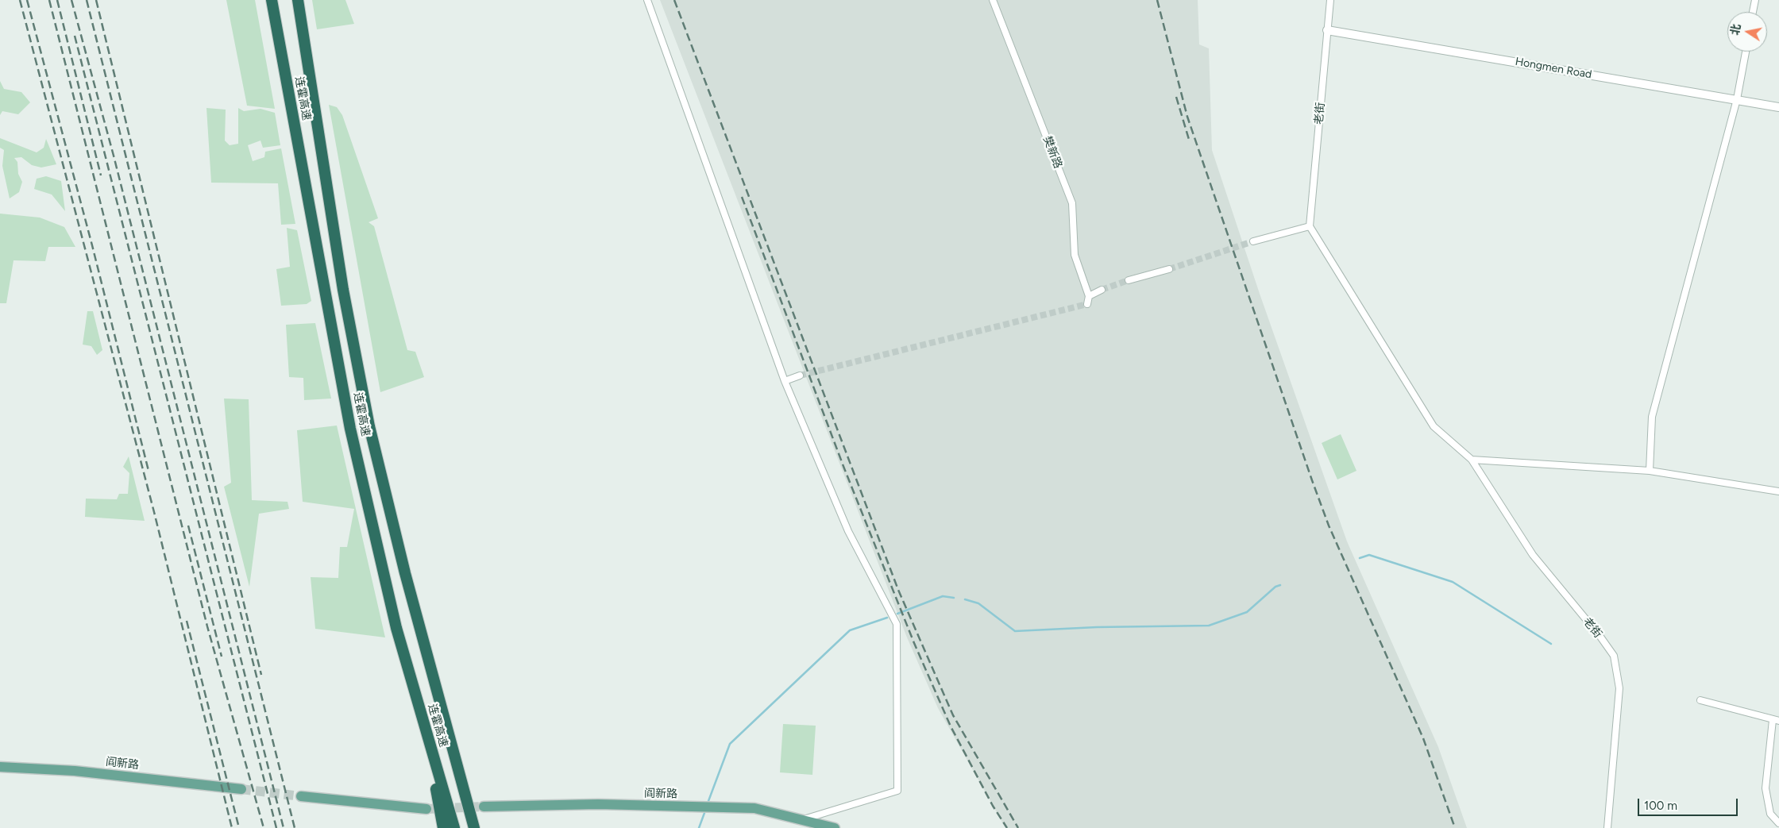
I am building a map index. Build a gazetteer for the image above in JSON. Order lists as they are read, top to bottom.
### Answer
{
  "streets": {
    "highway": ["连霍高速"],
    "main road": ["阎新路"],
    "street": ["Hongmen Road", "老街", "樊新路"]
  },
  "crossings": [
    ["Hongmen Road", "老街"]
  ],
  "scale_bar": "100 m",
  "north": "left"
}
